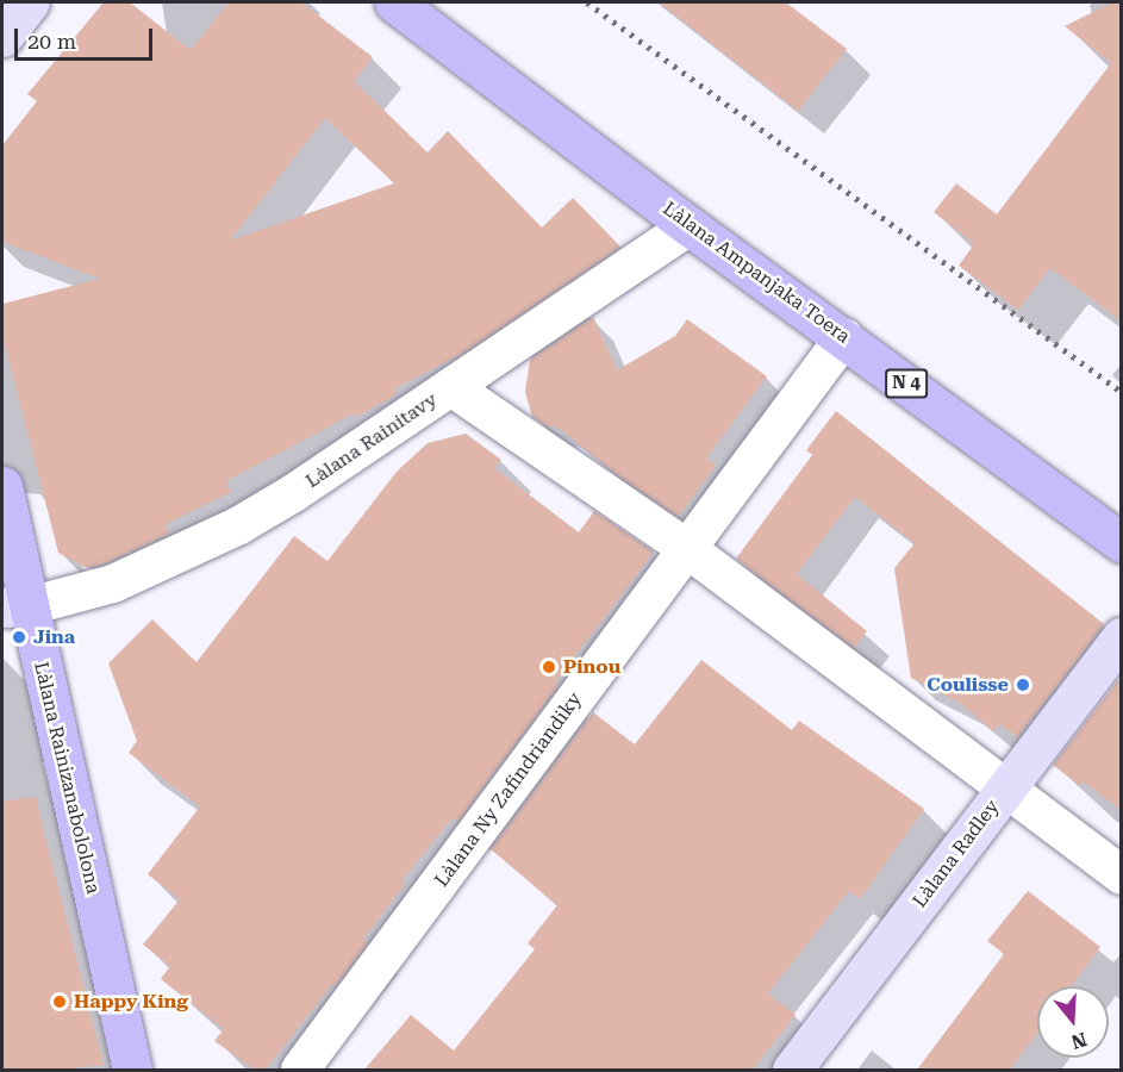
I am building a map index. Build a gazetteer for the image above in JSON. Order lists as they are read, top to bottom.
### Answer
{
  "streets": {
    "main road": [
      "Làlana Ampanjaka Toera",
      "N 4",
      "Làlana Rainizanabololona",
      "Làlana Radley"
    ],
    "street": ["Làlana Rainitavy", "Làlana Ny Zafindriandiky"]
  },
  "crossings": [
    ["Làlana Ampanjaka Toera", "Làlana Rainitavy"],
    ["Làlana Ampanjaka Toera", "Làlana Ny Zafindriandiky"],
    ["Làlana Rainitavy", "Làlana Rainizanabololona"]
  ],
  "places": [
    "Jina",
    "Pinou",
    "Coulisse",
    "Happy King"
  ],
  "scale_bar": "20 m",
  "north": "bottom"
}
